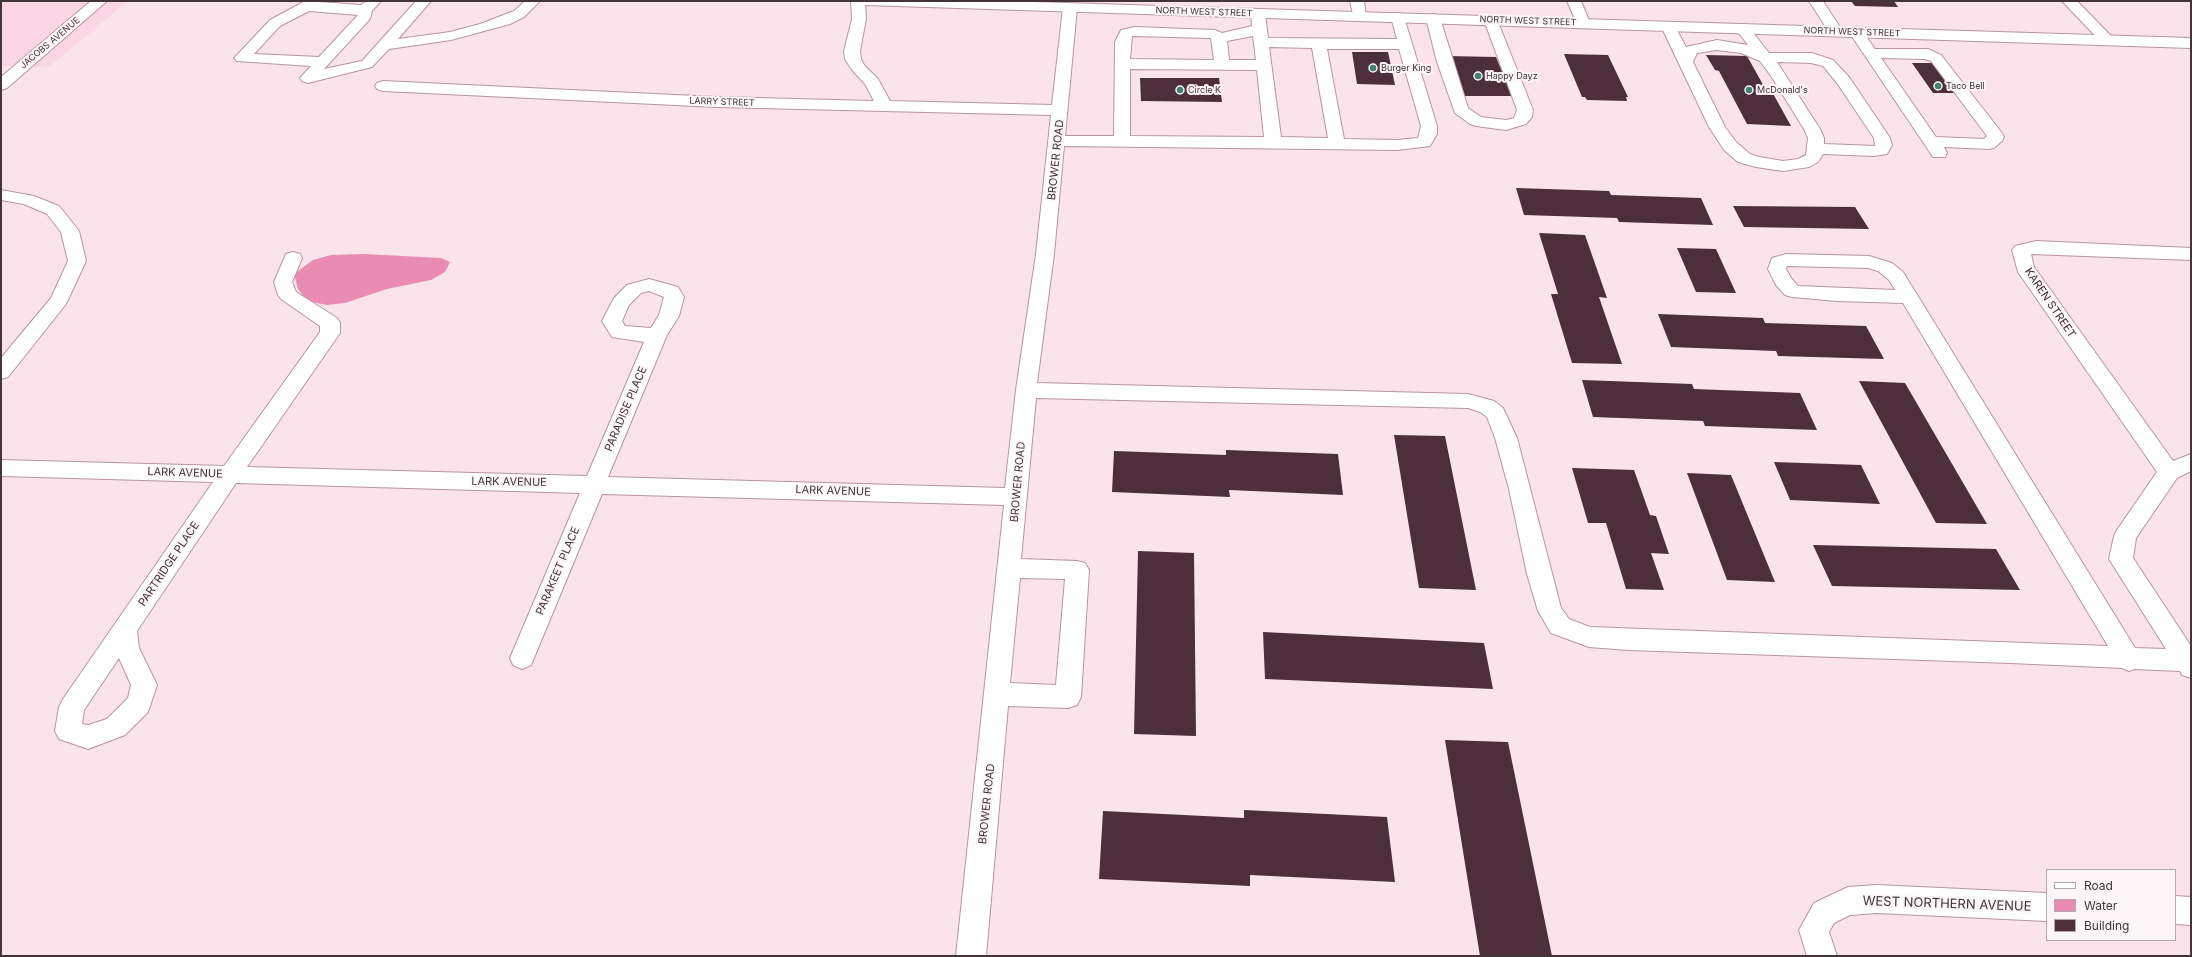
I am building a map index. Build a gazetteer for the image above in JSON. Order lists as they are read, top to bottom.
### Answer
{
  "streets": {
    "street": [
      "NORTH WEST STREET",
      "JACOBS AVENUE",
      "LARRY STREET",
      "BROWER ROAD",
      "KAREN STREET",
      "PARADISE PLACE",
      "LARK AVENUE",
      "PARTRIDGE PLACE",
      "PARAKEET PLACE",
      "WEST NORTHERN AVENUE"
    ]
  },
  "crossings": [
    ["NORTH WEST STREET", "BROWER ROAD"],
    ["LARRY STREET", "BROWER ROAD"],
    ["BROWER ROAD", "LARK AVENUE"],
    ["PARADISE PLACE", "LARK AVENUE"],
    ["PARADISE PLACE", "PARAKEET PLACE"],
    ["LARK AVENUE", "PARTRIDGE PLACE"],
    ["LARK AVENUE", "PARAKEET PLACE"]
  ],
  "places": [
    "Burger King",
    "Happy Dayz",
    "Taco Bell",
    "Circle K",
    "McDonald's"
  ],
  "legend": ["Road", "Water", "Building"]
}
